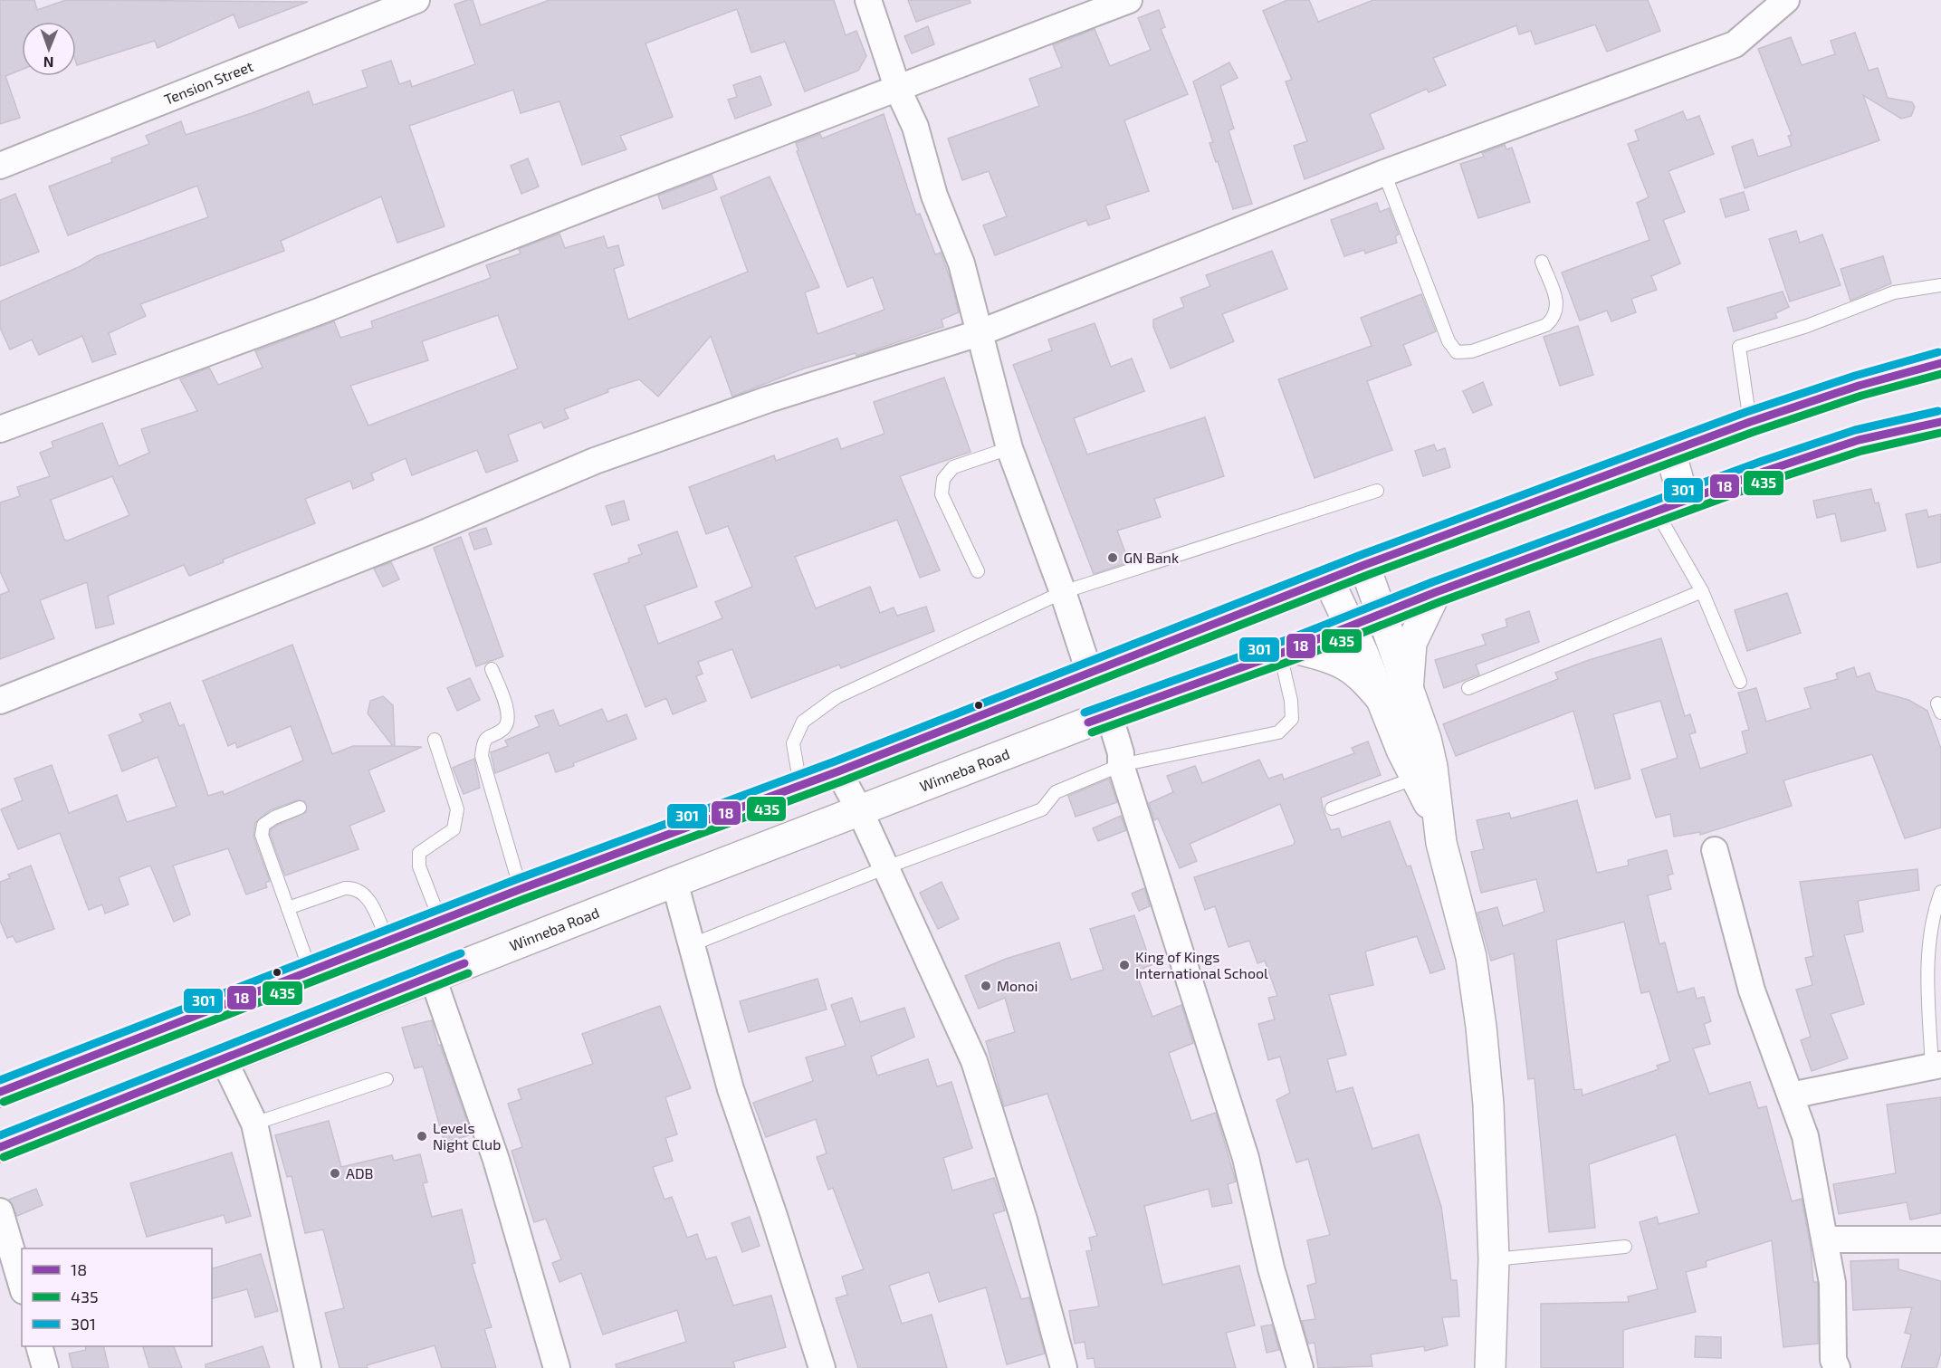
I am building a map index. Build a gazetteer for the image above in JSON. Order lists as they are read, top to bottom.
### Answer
{
  "streets": {
    "main road": ["Winneba Road"],
    "street": ["Tension Street"]
  },
  "places": [
    "GN Bank",
    "King of Kings International School",
    "Monoi",
    "Levels Night Club",
    "ADB"
  ],
  "lines": ["transit line 301", "transit line 18", "transit line 435"],
  "legend": ["18", "435", "301"],
  "north": "bottom"
}
